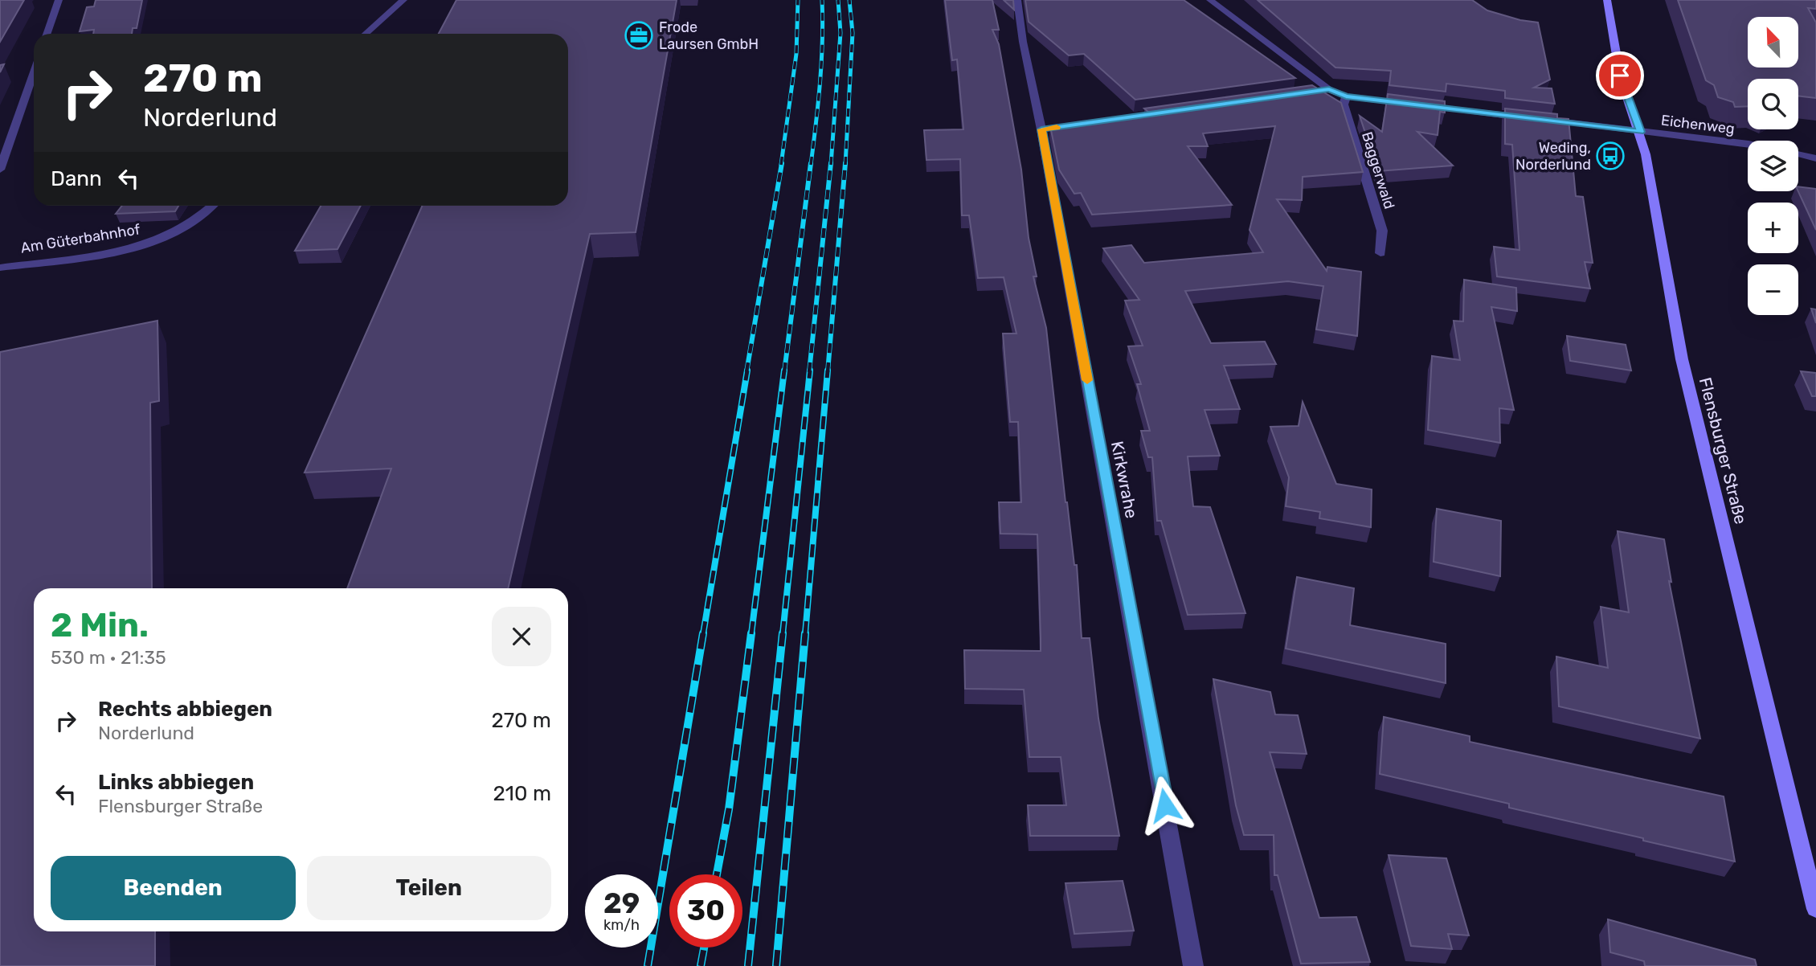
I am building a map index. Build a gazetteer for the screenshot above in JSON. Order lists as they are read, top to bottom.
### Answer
{
  "streets": {
    "street": [
      "Eichenweg",
      "Baggerwald",
      "Am Güterbahnhof",
      "Flensburger Straße",
      "Kirkwrahe"
    ]
  },
  "crossings": [
    ["Eichenweg", "Flensburger Straße"]
  ],
  "places": {
    "office": ["Frode Laursen GmbH"],
    "bus stop": ["Weding, Norderlund"]
  },
  "north": "top left",
  "page": {
    "map_buttons": ["+", "−"],
    "turn": ["270 m", "Norderlund"],
    "then": "Dann",
    "heading": ["2 Min.", "530 m · 21:35"],
    "list": [
      {
        "name": "Rechts abbiegen",
        "note": "Norderlund",
        "value": "270 m"
      },
      {
        "name": "Links abbiegen",
        "note": "Flensburger Straße",
        "value": "210 m"
      }
    ],
    "buttons": ["Beenden", "Teilen"],
    "speed": "29 km/h",
    "limit": "30"
  }
}
